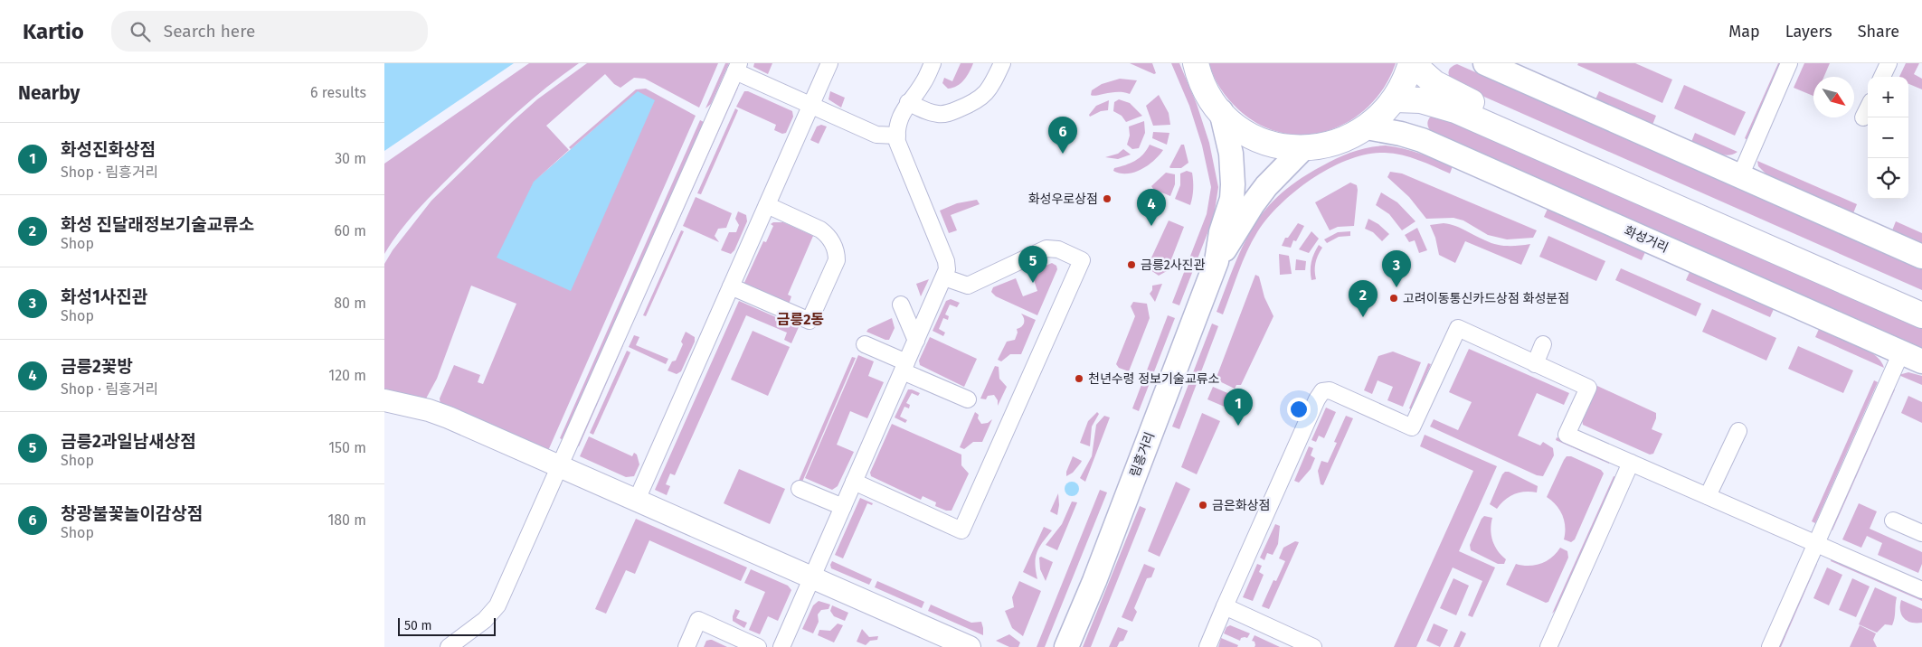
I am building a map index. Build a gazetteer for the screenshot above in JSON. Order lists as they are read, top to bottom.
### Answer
{
  "streets": {
    "main road": ["화성거리", "림흥거리"]
  },
  "districts": ["금릉2동"],
  "places": [
    "화성우로상점",
    "금릉2사진관",
    "고려이동통신카드상점 화성분점",
    "천년수령 정보기술교류소",
    "금은화상점"
  ],
  "scale_bar": "50 m",
  "north": "bottom right",
  "page": {
    "header": "Kartio",
    "search": "Search here",
    "nav": ["Map", "Layers", "Share"],
    "heading": ["Nearby", "6 results"],
    "map_buttons": ["+", "−"],
    "pins": [
      "6",
      "4",
      "5",
      "3",
      "2",
      "1"
    ],
    "list": [
      {
        "mark": "1",
        "name": "화성진화상점",
        "note": "Shop · 림흥거리",
        "value": "30 m"
      },
      {
        "mark": "2",
        "name": "화성 진달래정보기술교류소",
        "note": "Shop",
        "value": "60 m"
      },
      {
        "mark": "3",
        "name": "화성1사진관",
        "note": "Shop",
        "value": "80 m"
      },
      {
        "mark": "4",
        "name": "금릉2꽃방",
        "note": "Shop · 림흥거리",
        "value": "120 m"
      },
      {
        "mark": "5",
        "name": "금릉2과일남새상점",
        "note": "Shop",
        "value": "150 m"
      },
      {
        "mark": "6",
        "name": "창광불꽃놀이감상점",
        "note": "Shop",
        "value": "180 m"
      }
    ],
    "scale": "50 m"
  }
}
